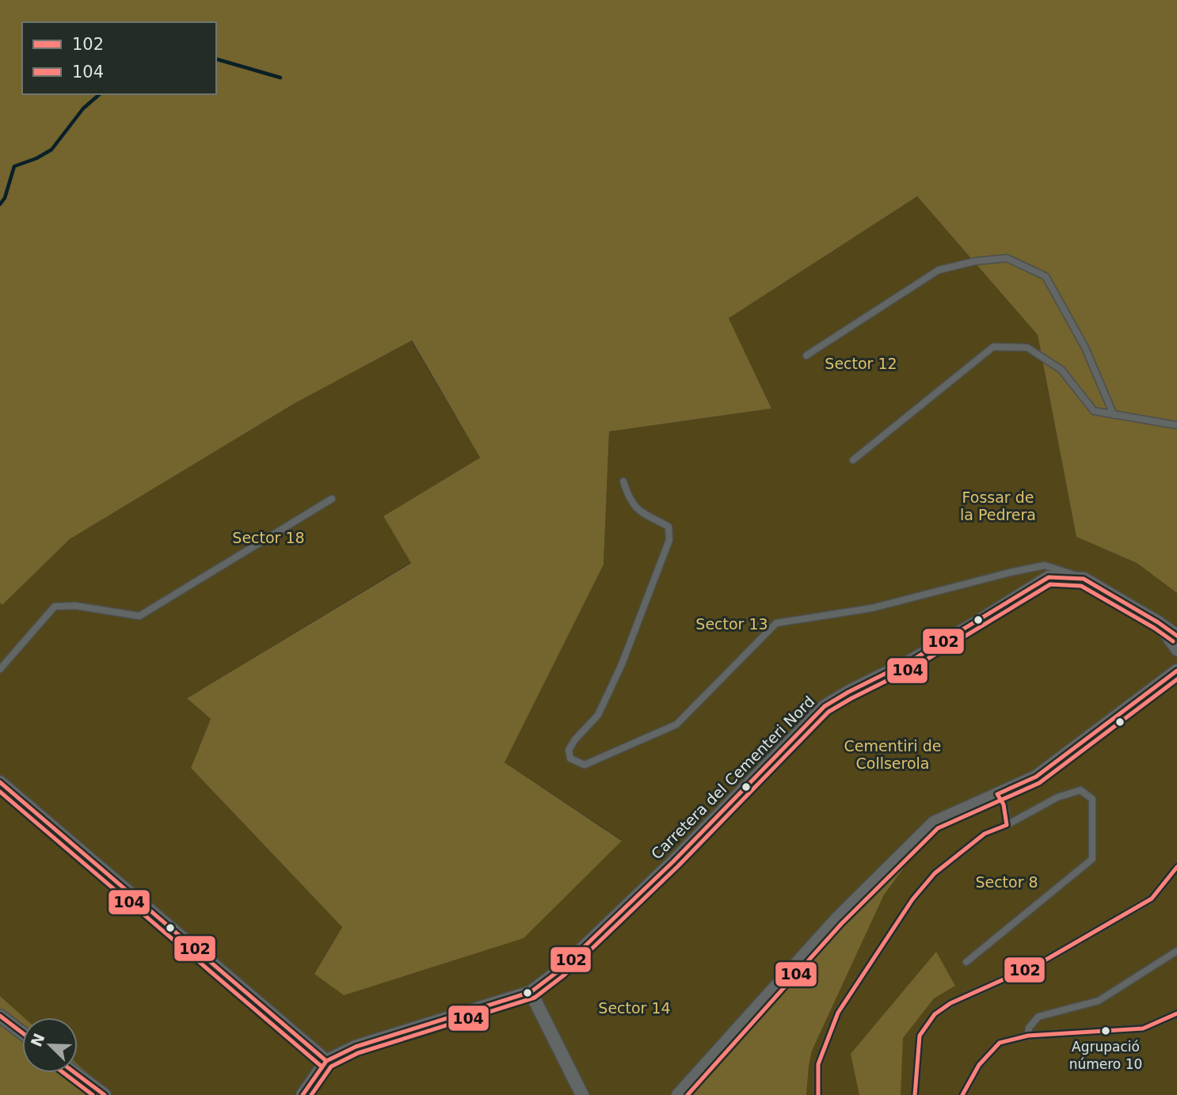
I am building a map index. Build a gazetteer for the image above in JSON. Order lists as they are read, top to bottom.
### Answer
{
  "streets": {
    "street": ["Carretera del Cementeri Nord"]
  },
  "parks": [
    "Sector 12",
    "Fossar de la Pedrera",
    "Sector 18",
    "Sector 13",
    "Cementiri de Collserola",
    "Sector 8",
    "Sector 14"
  ],
  "places": ["Agrupació número 10"],
  "lines": ["transit line 102", "transit line 104"],
  "legend": ["102", "104"],
  "north": "top left"
}
